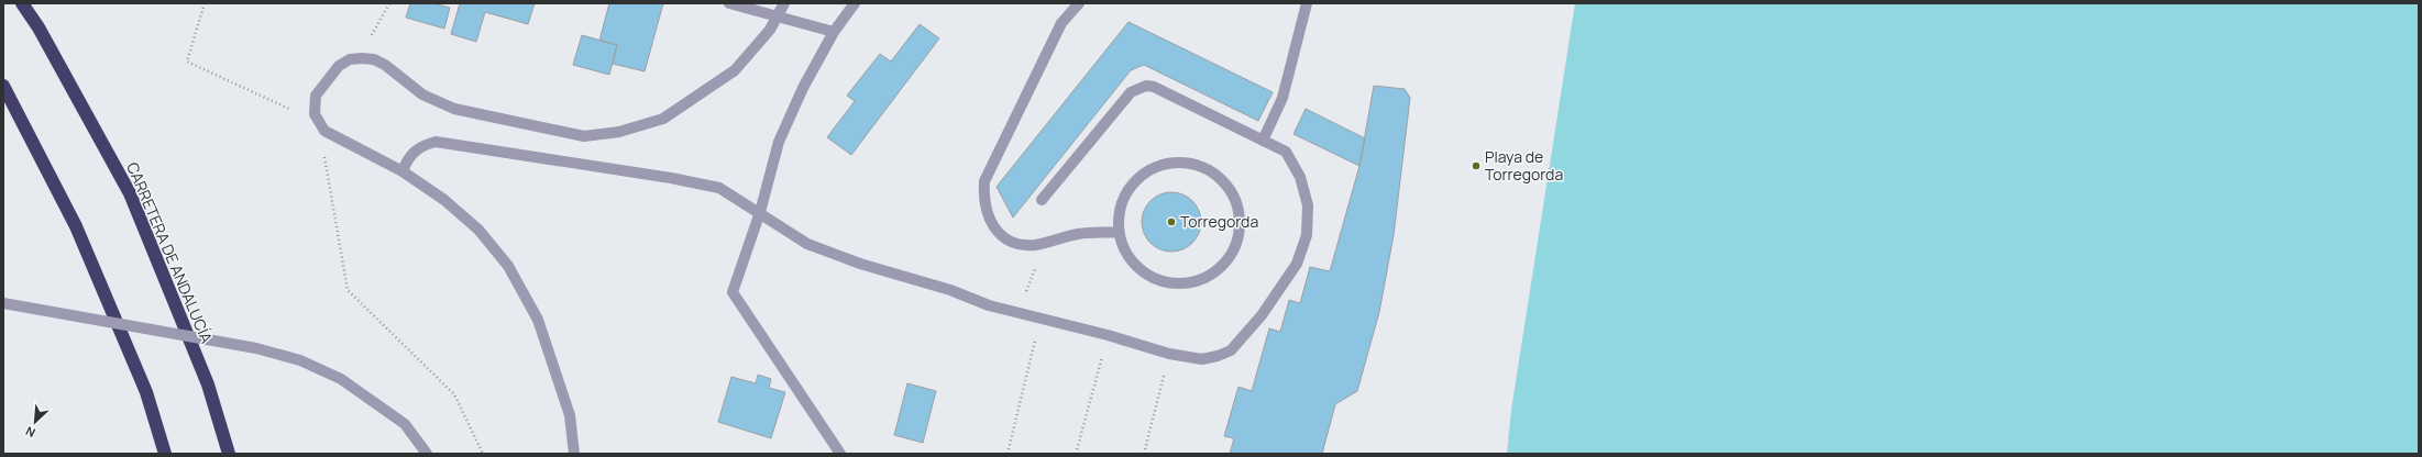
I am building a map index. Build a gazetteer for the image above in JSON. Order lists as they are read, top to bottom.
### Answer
{
  "streets": {
    "highway": ["CARRETERA DE ANDALUCÍA"]
  },
  "places": ["Playa de Torregorda", "Torregorda"],
  "north": "bottom left"
}
